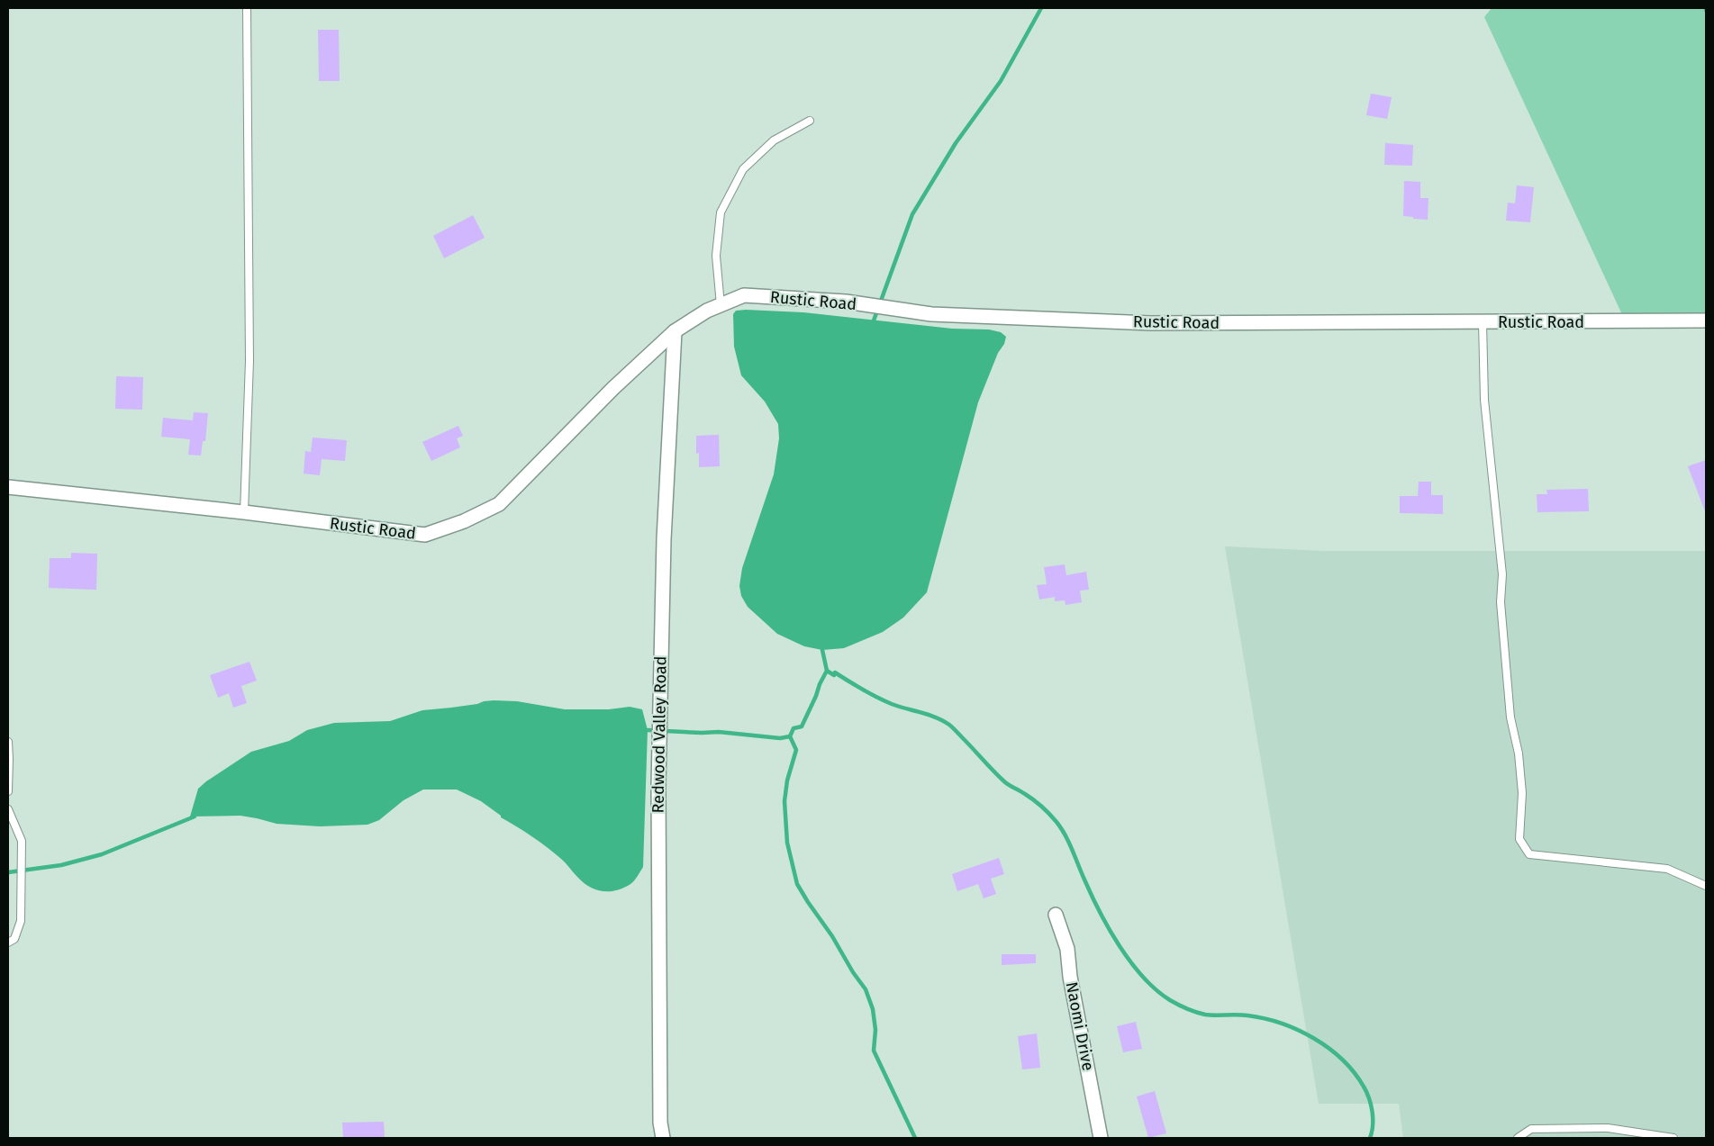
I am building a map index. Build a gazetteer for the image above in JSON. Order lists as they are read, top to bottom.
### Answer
{
  "streets": {
    "street": ["Rustic Road", "Redwood Valley Road", "Naomi Drive"]
  },
  "crossings": [
    ["Rustic Road", "Redwood Valley Road"]
  ]
}
